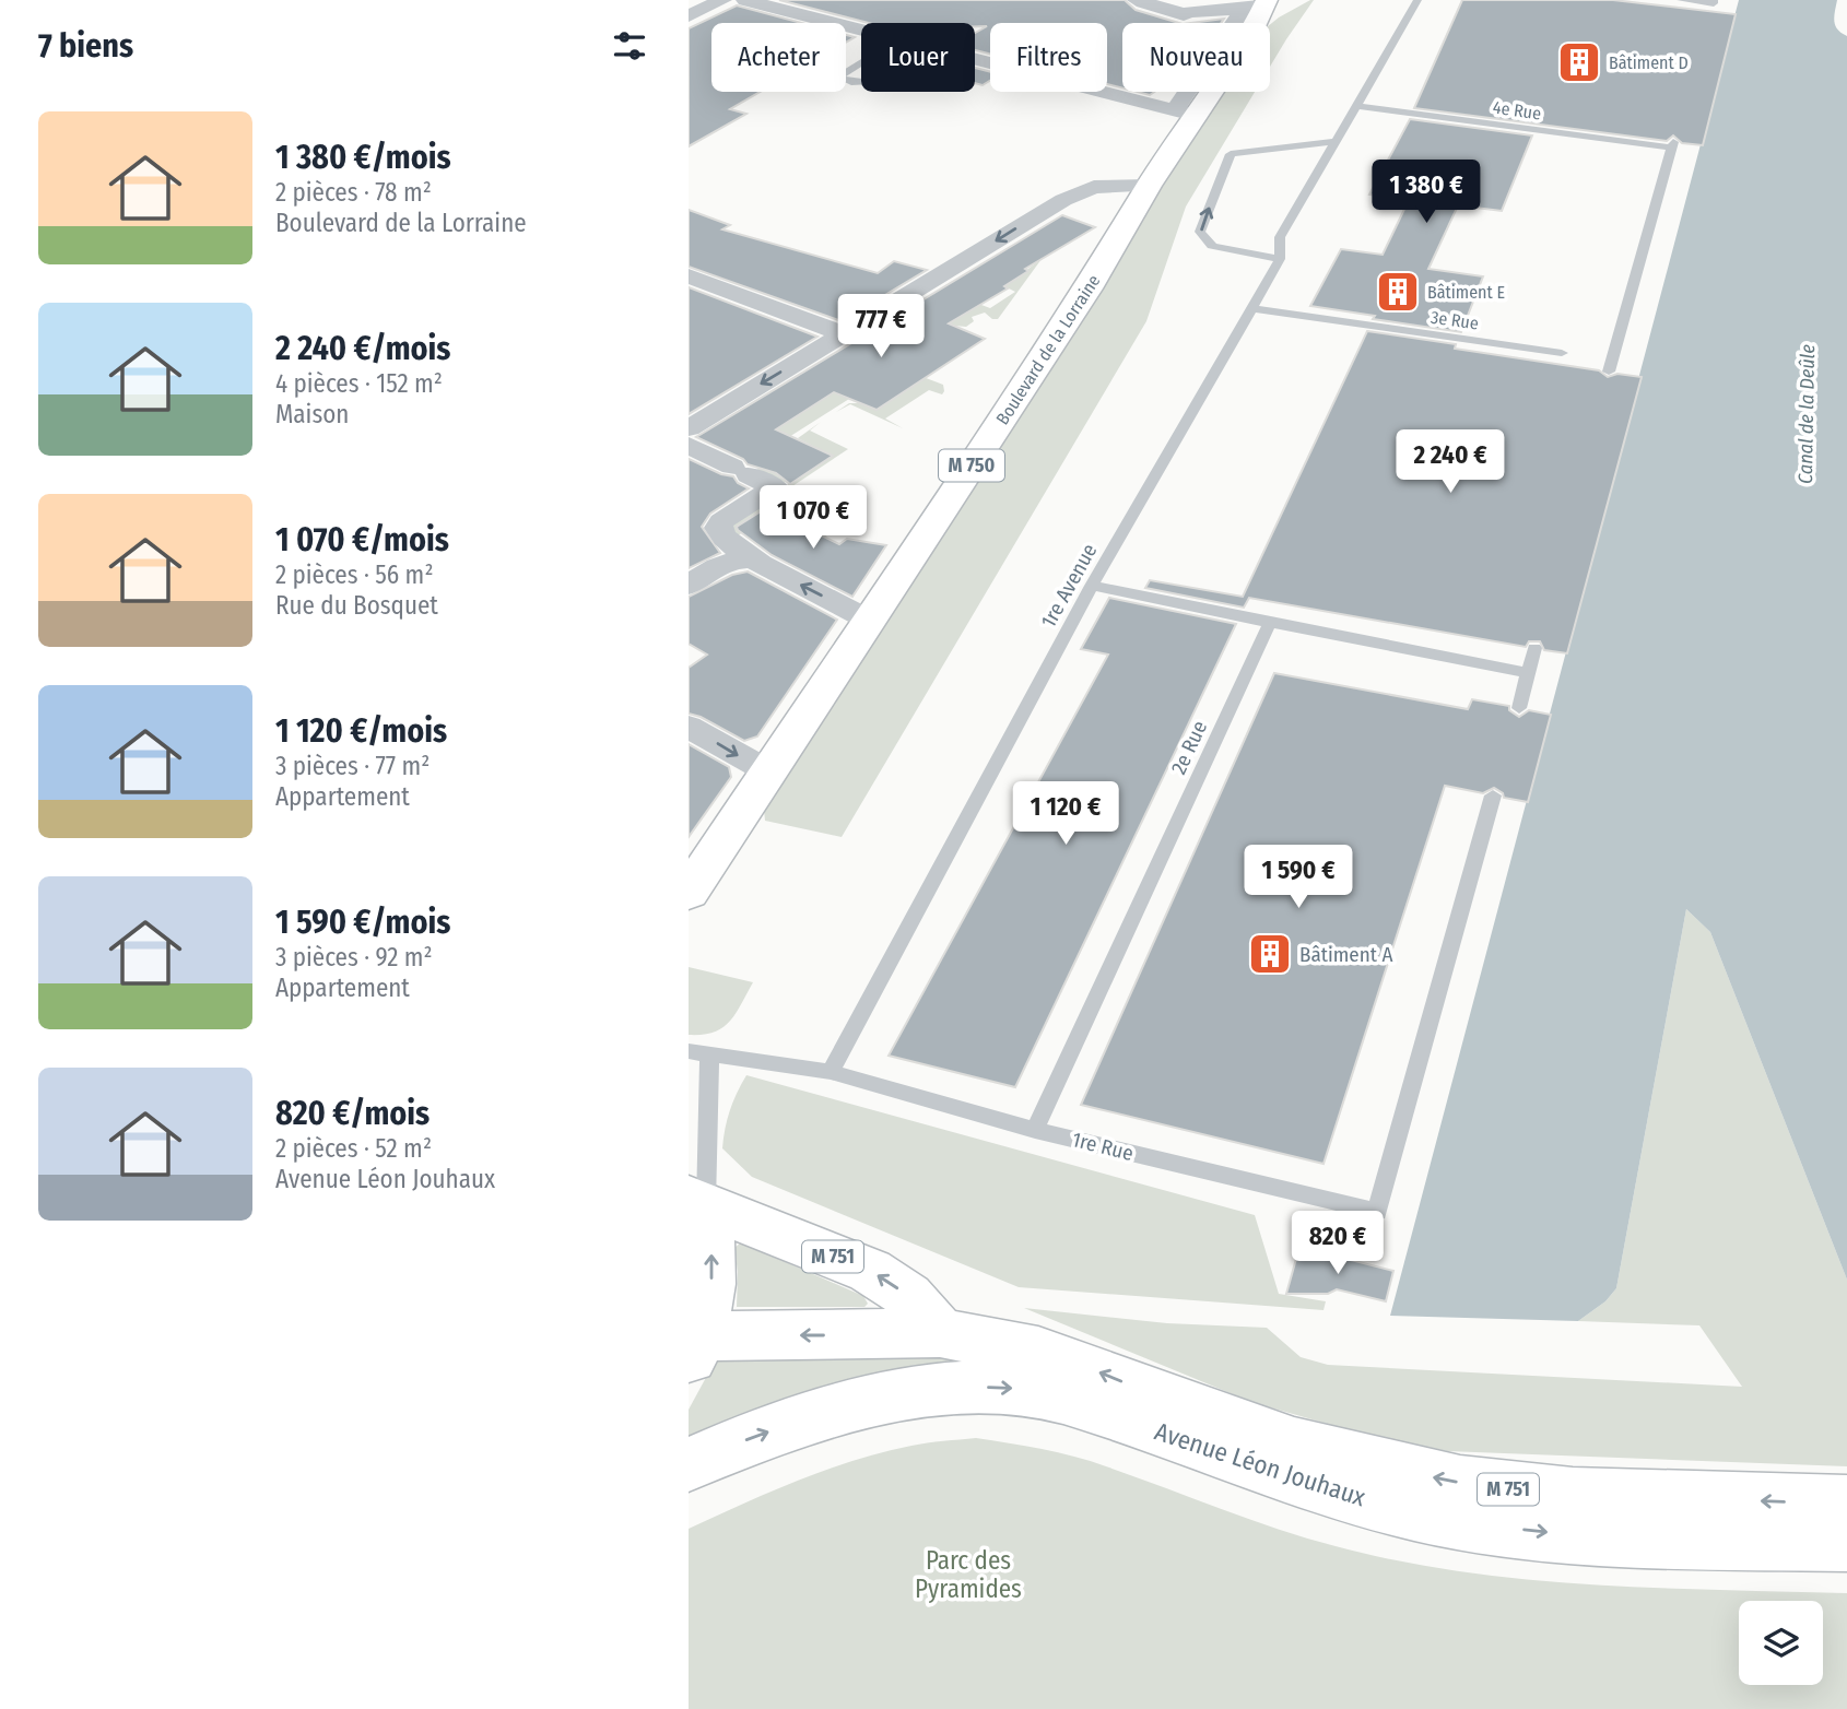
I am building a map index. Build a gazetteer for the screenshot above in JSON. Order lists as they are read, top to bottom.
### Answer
{
  "streets": {
    "main road": [
      "Boulevard de la Lorraine",
      "M 750",
      "M 751",
      "Avenue Léon Jouhaux"
    ],
    "lane": [
      "4e Rue",
      "3e Rue",
      "1re Avenue",
      "2e Rue",
      "1re Rue"
    ]
  },
  "crossings": [
    ["4e Rue", "1re Avenue"],
    ["3e Rue", "1re Avenue"],
    ["1re Avenue", "1re Rue"],
    ["2e Rue", "1re Rue"],
    ["M 751", "Avenue Léon Jouhaux"]
  ],
  "water": ["Canal de la Deûle"],
  "parks": ["Parc des Pyramides"],
  "places": {
    "building": ["Bâtiment D", "Bâtiment E", "Bâtiment A"]
  },
  "page": {
    "heading": "7 biens",
    "chip": [
      "Acheter",
      "Louer",
      "Filtres",
      "Nouveau"
    ],
    "list": [
      {
        "name": "1 380 €/mois",
        "note": "2 pièces · 78 m² · Boulevard de la Lorraine"
      },
      {
        "name": "2 240 €/mois",
        "note": "4 pièces · 152 m² · Maison"
      },
      {
        "name": "1 070 €/mois",
        "note": "2 pièces · 56 m² · Rue du Bosquet"
      },
      {
        "name": "1 120 €/mois",
        "note": "3 pièces · 77 m² · Appartement"
      },
      {
        "name": "1 590 €/mois",
        "note": "3 pièces · 92 m² · Appartement"
      },
      {
        "name": "820 €/mois",
        "note": "2 pièces · 52 m² · Avenue Léon Jouhaux"
      }
    ],
    "price": [
      "1 380 €",
      "777 €",
      "2 240 €",
      "1 070 €",
      "1 120 €",
      "1 590 €",
      "820 €"
    ]
  }
}
